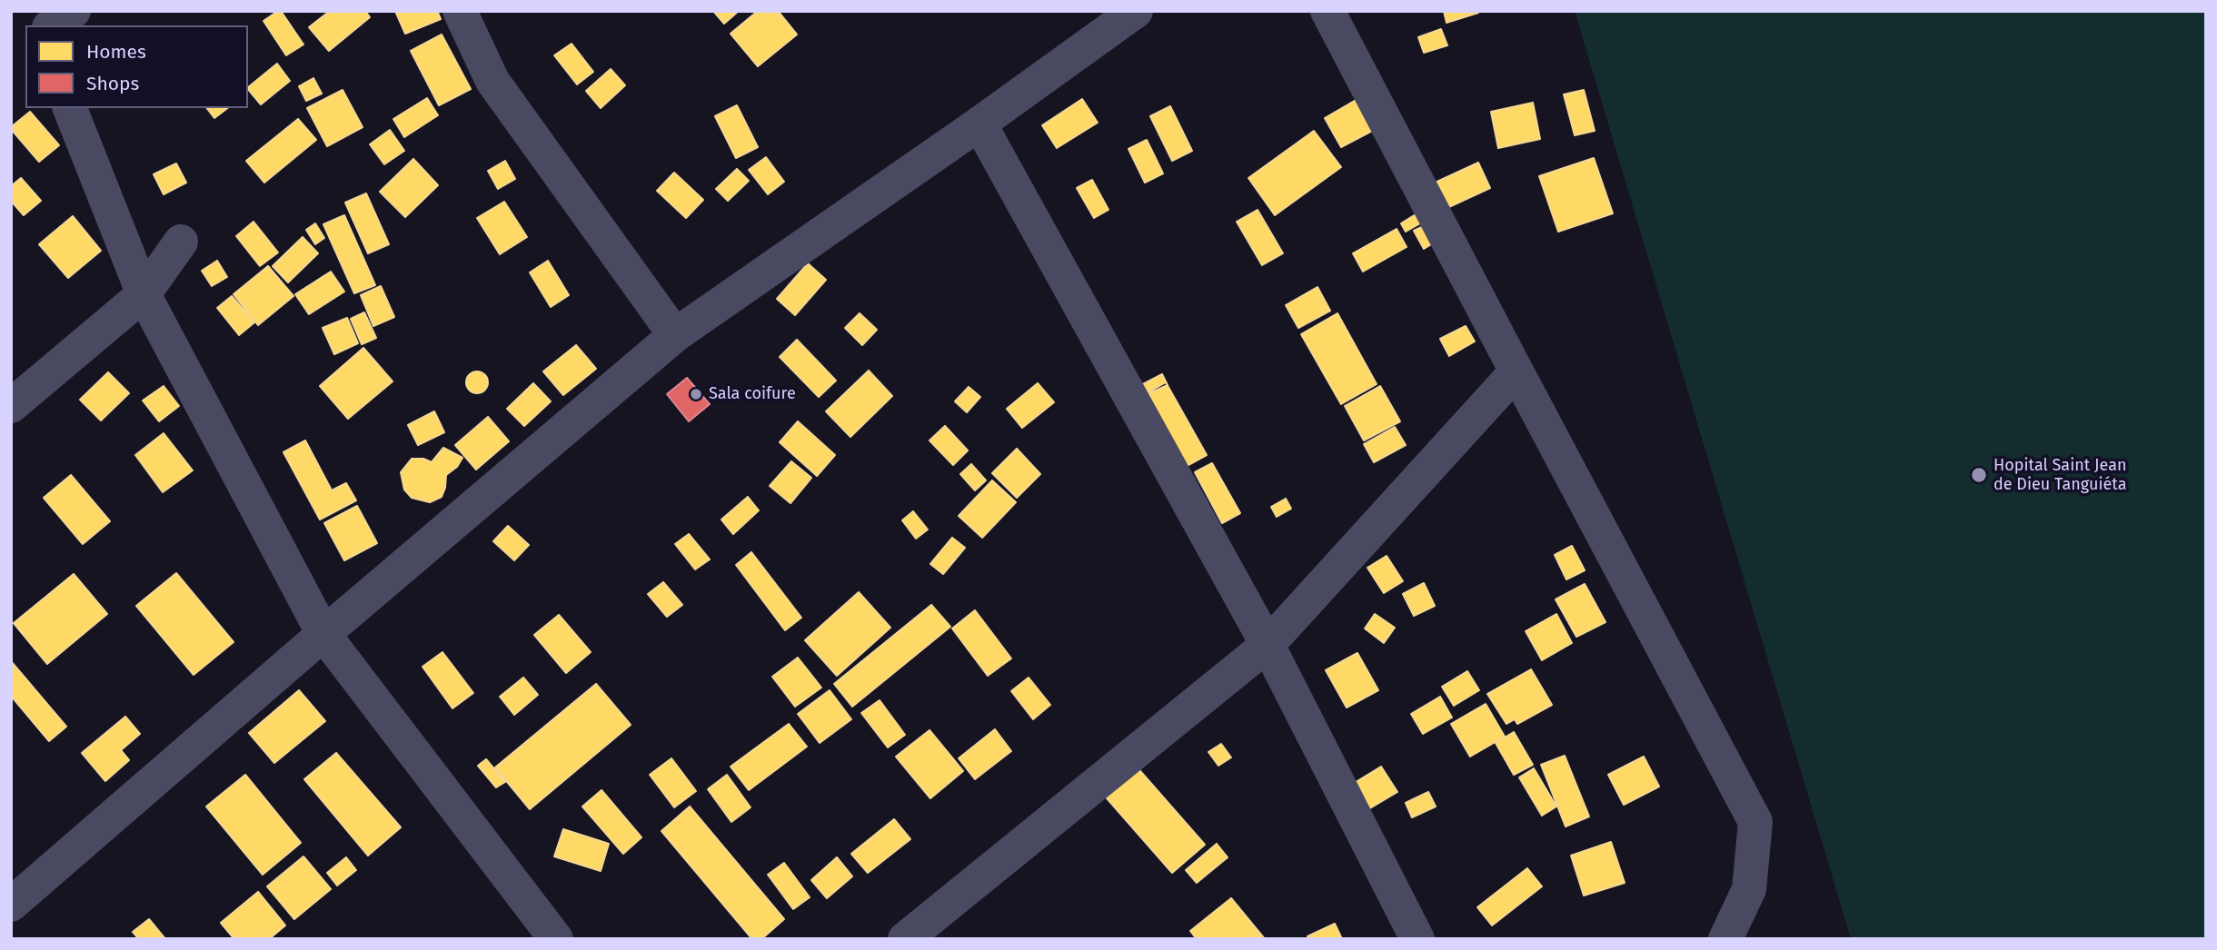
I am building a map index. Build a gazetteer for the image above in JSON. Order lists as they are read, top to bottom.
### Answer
{
  "places": ["Sala coifure", "Hopital Saint Jean de Dieu Tanguiéta"],
  "legend": ["Homes", "Shops"]
}
